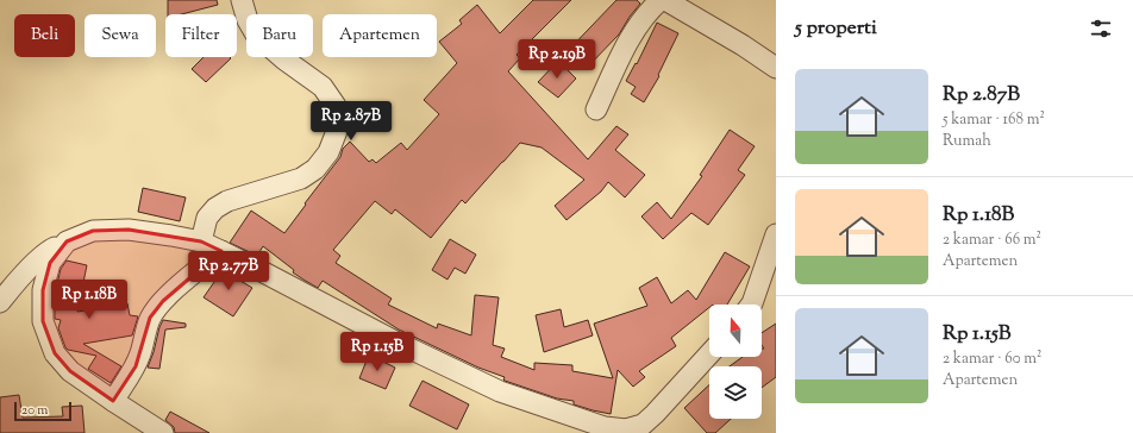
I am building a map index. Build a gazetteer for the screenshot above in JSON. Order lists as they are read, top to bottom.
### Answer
{
  "scale_bar": "20 m",
  "north": "top",
  "page": {
    "heading": "5 properti",
    "chip": [
      "Beli",
      "Sewa",
      "Filter",
      "Baru",
      "Apartemen"
    ],
    "price": [
      "Rp 2.19B",
      "Rp 2.87B",
      "Rp 2.77B",
      "Rp 1.18B",
      "Rp 1.15B"
    ],
    "list": [
      {
        "name": "Rp 2.87B",
        "note": "5 kamar · 168 m² · Rumah"
      },
      {
        "name": "Rp 1.18B",
        "note": "2 kamar · 66 m² · Apartemen"
      },
      {
        "name": "Rp 1.15B",
        "note": "2 kamar · 60 m² · Apartemen"
      }
    ],
    "scale": "20 m"
  }
}
